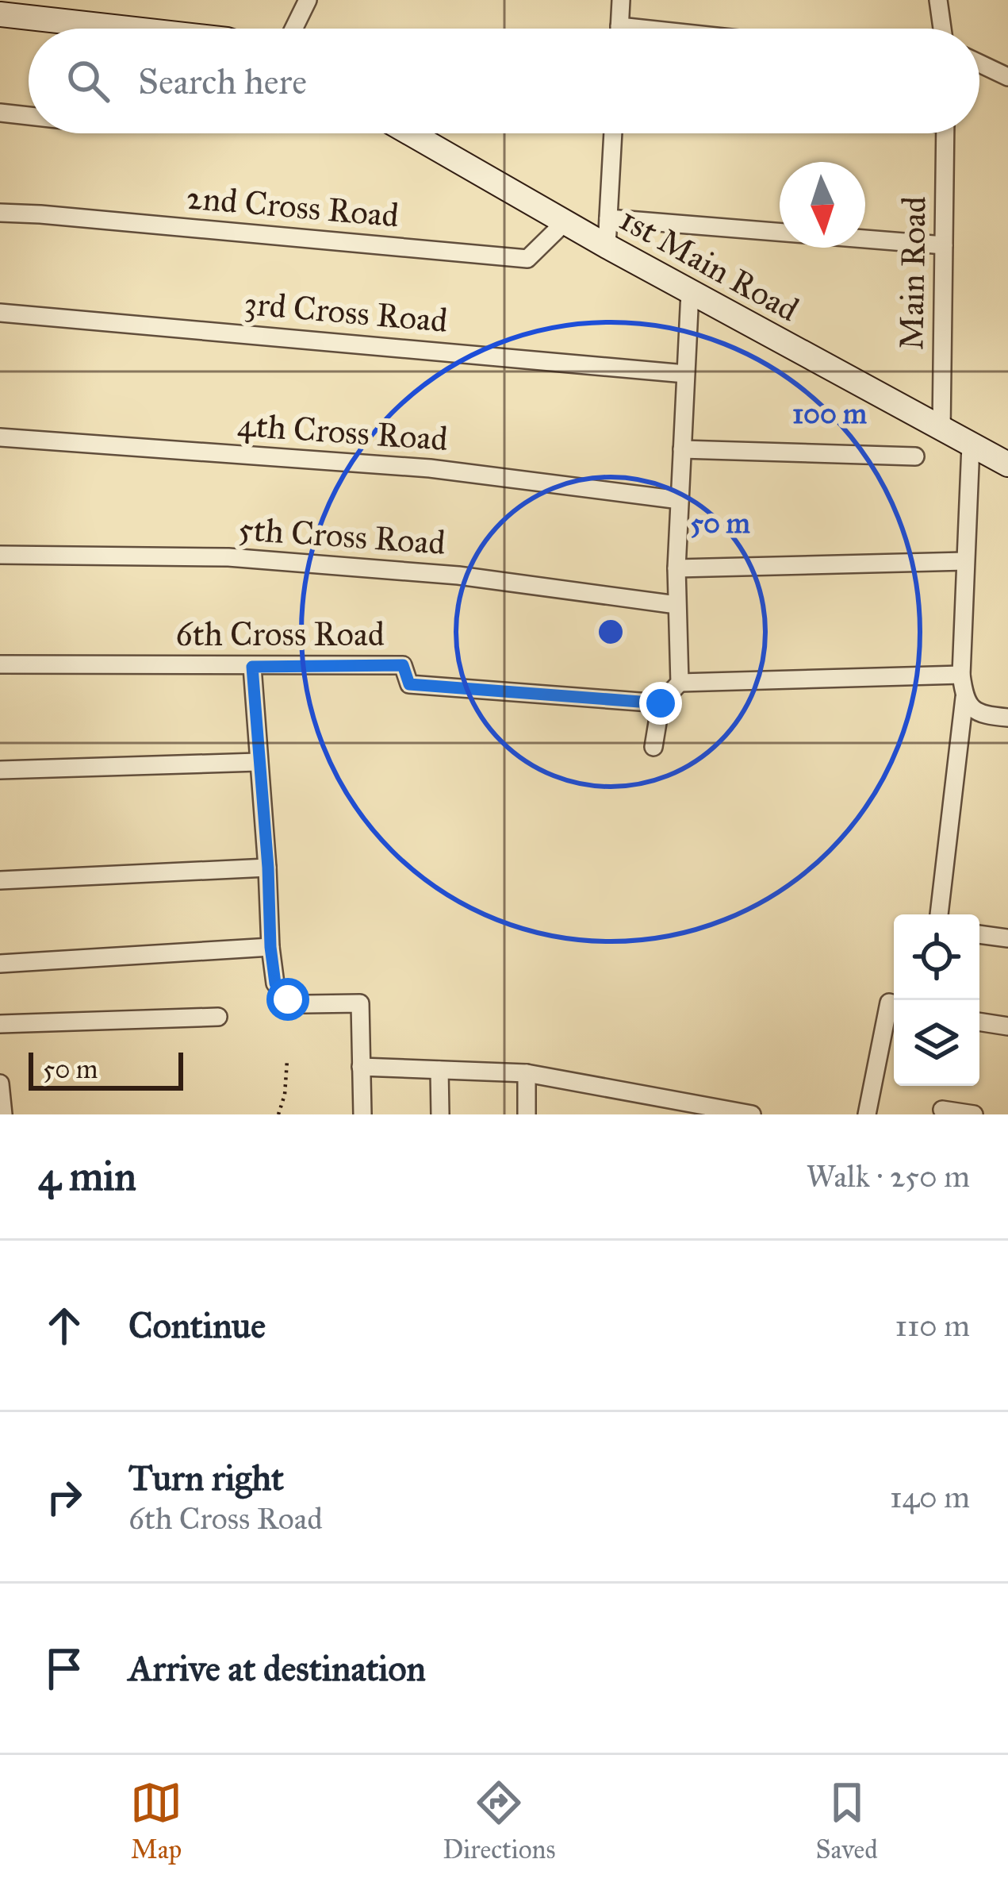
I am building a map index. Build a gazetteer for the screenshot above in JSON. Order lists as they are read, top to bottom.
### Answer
{
  "streets": {
    "street": [
      "2nd Cross Road",
      "1st Main Road",
      "Main Road",
      "3rd Cross Road",
      "4th Cross Road",
      "5th Cross Road",
      "6th Cross Road"
    ]
  },
  "crossings": [
    ["2nd Cross Road", "1st Main Road"],
    ["1st Main Road", "Main Road"]
  ],
  "scale_bar": "50 m",
  "north": "bottom",
  "page": {
    "search": "Search here",
    "scale": "50 m",
    "heading": ["4 min", "Walk · 250 m"],
    "list": [
      ["Continue", "110 m"],
      ["Turn right", "6th Cross Road", "140 m"],
      "Arrive at destination"
    ],
    "nav": ["Map", "Directions", "Saved"]
  },
  "rings": ["100 m", "50 m"]
}
